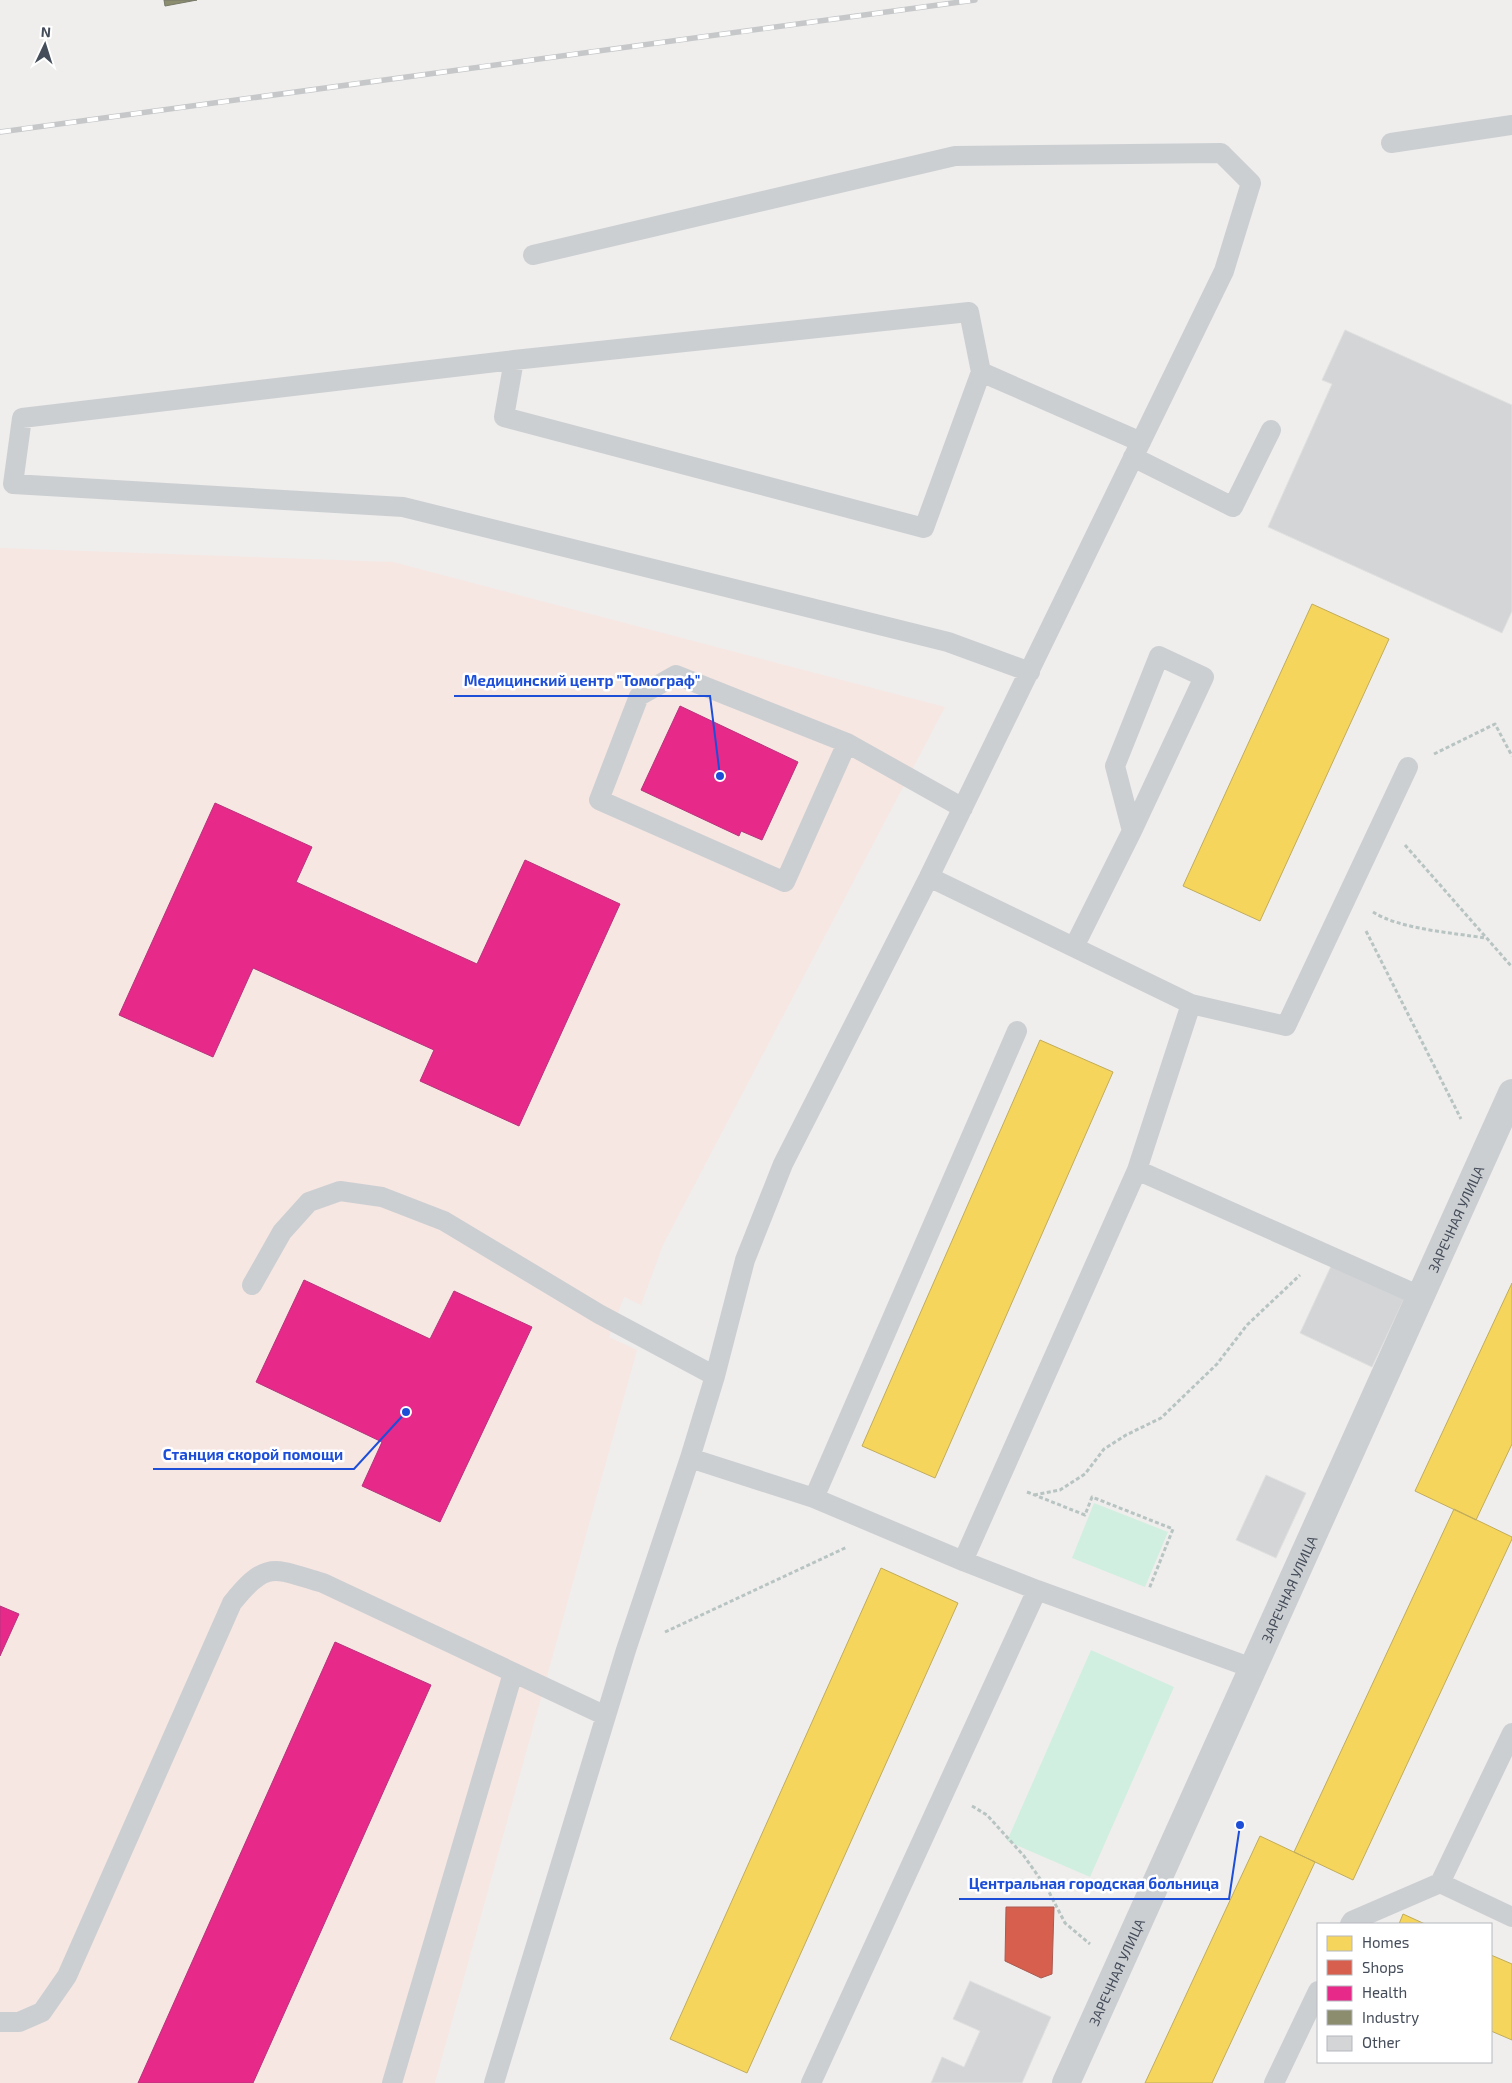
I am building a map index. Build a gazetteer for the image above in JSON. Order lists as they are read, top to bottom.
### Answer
{
  "streets": {
    "street": ["ЗАРЕЧНАЯ УЛИЦА"]
  },
  "places": ["Медицинский центр \"Томограф\"", "Станция скорой помощи", "Центральная городская больница"],
  "legend": [
    "Homes",
    "Shops",
    "Health",
    "Industry",
    "Other"
  ],
  "north": "top"
}
